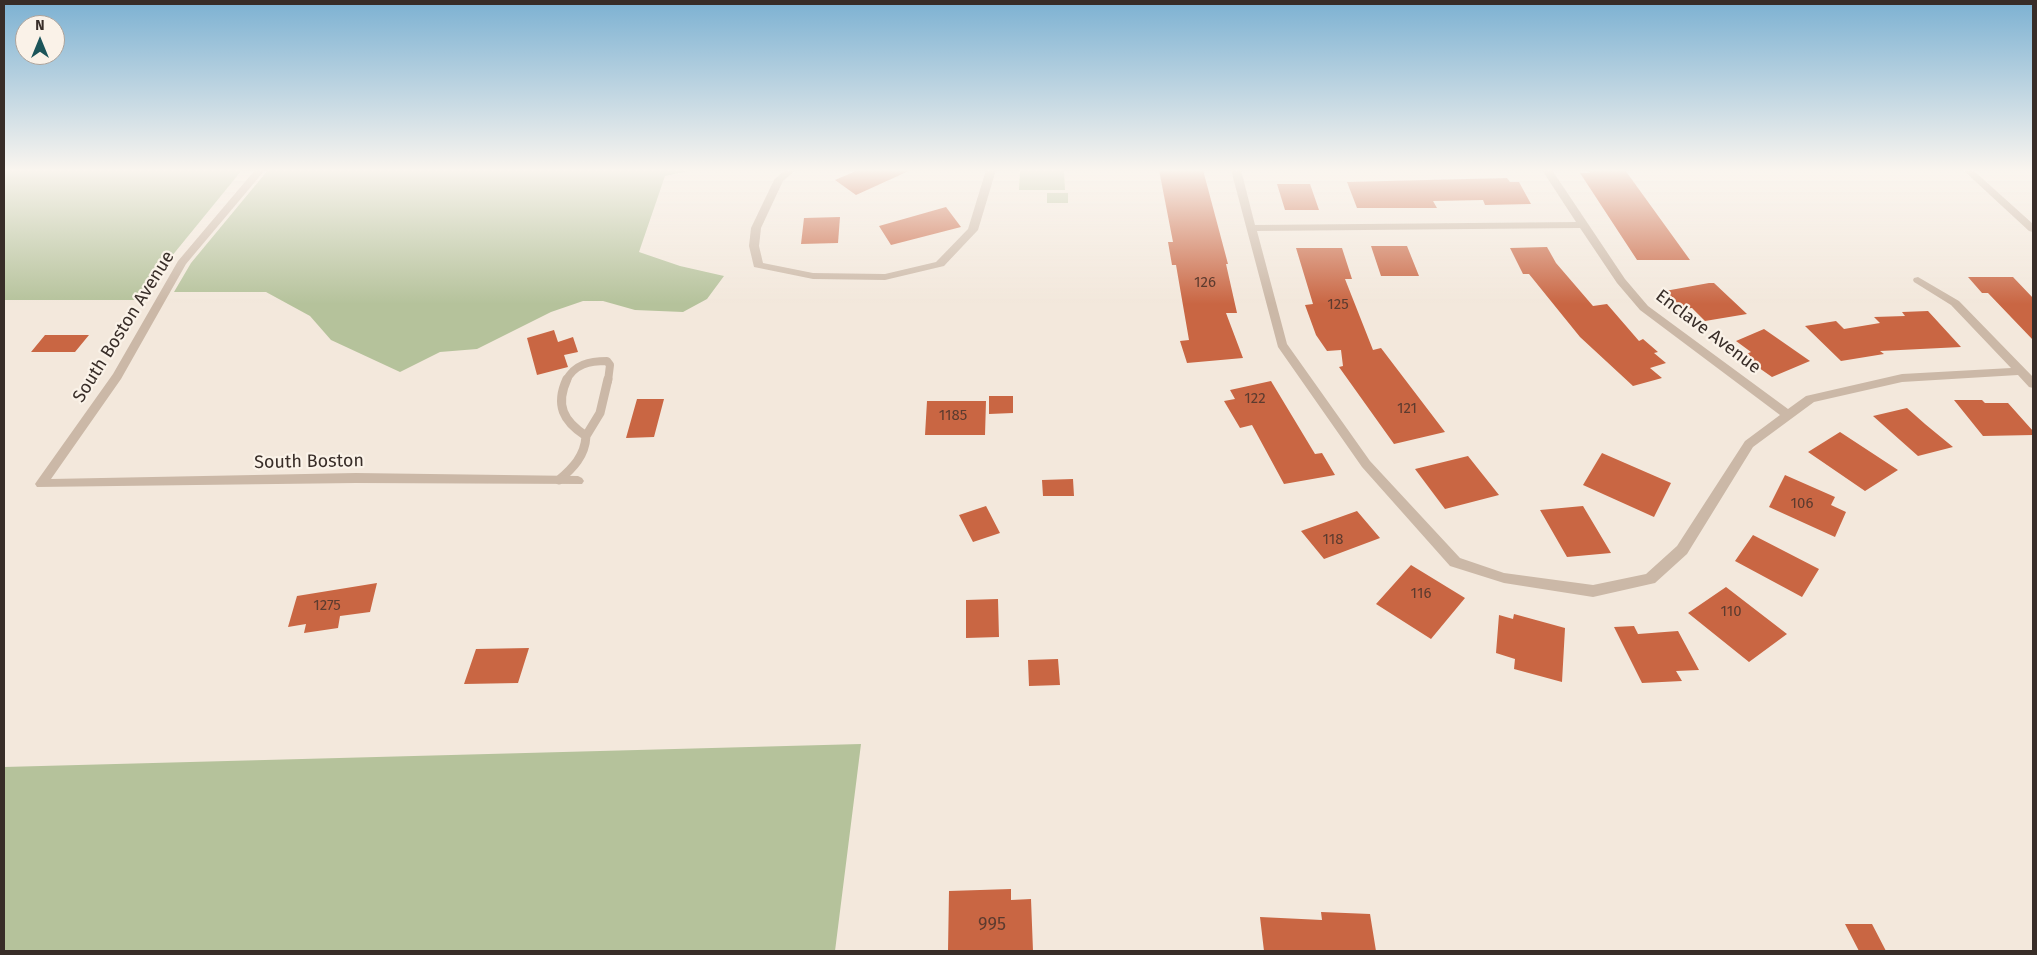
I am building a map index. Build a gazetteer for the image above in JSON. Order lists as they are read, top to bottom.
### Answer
{
  "streets": {
    "street": ["South Boston Avenue", "Enclave Avenue", "South Boston"]
  },
  "crossings": [
    ["South Boston Avenue", "South Boston"]
  ],
  "house_numbers": [
    "126",
    "125",
    "122",
    "121",
    "1185",
    "106",
    "118",
    "116",
    "1275",
    "110",
    "995"
  ],
  "north": "top"
}
